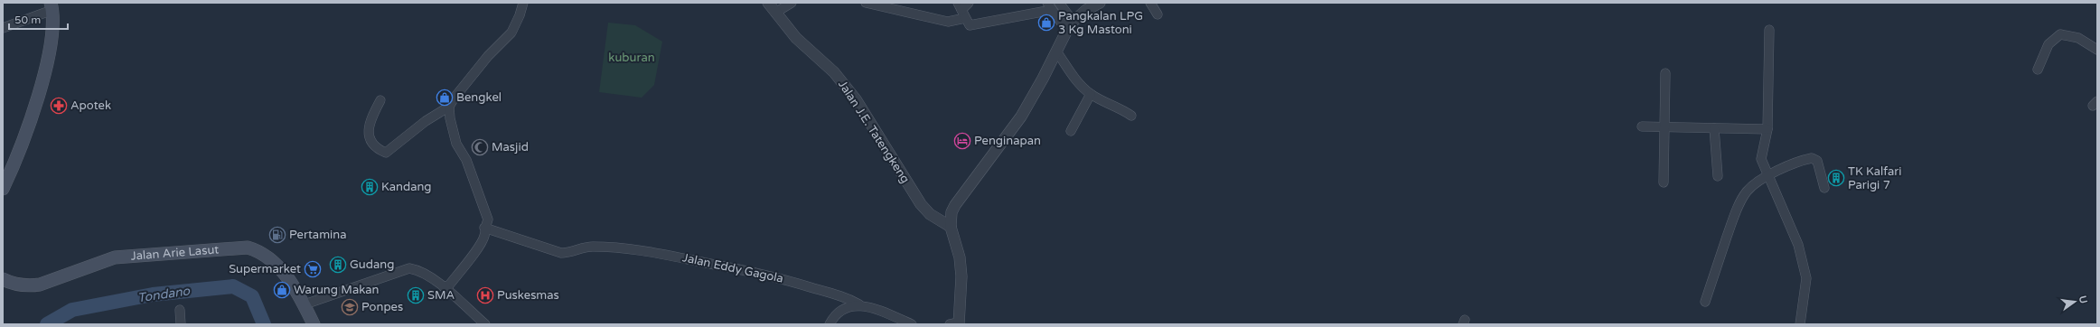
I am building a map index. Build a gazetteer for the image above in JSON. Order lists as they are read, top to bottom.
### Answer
{
  "streets": {
    "main road": ["Jalan Arie Lasut"],
    "street": ["Jalan J.E. Tatengkeng", "Jalan Eddy Gagola"]
  },
  "water": ["Tondano"],
  "parks": ["kuburan"],
  "places": {
    "shop": ["Pangkalan LPG 3 Kg Mastoni", "Bengkel", "Warung Makan"],
    "pharmacy": ["Apotek"],
    "hotel": ["Penginapan"],
    "mosque": ["Masjid"],
    "building": [
      "TK Kalfari Parigi 7",
      "Kandang",
      "Gudang",
      "SMA"
    ],
    "fuel station": ["Pertamina"],
    "supermarket": ["Supermarket"],
    "hospital": ["Puskesmas"],
    "school or university": ["Ponpes"]
  },
  "scale_bar": "50 m",
  "north": "right"
}
